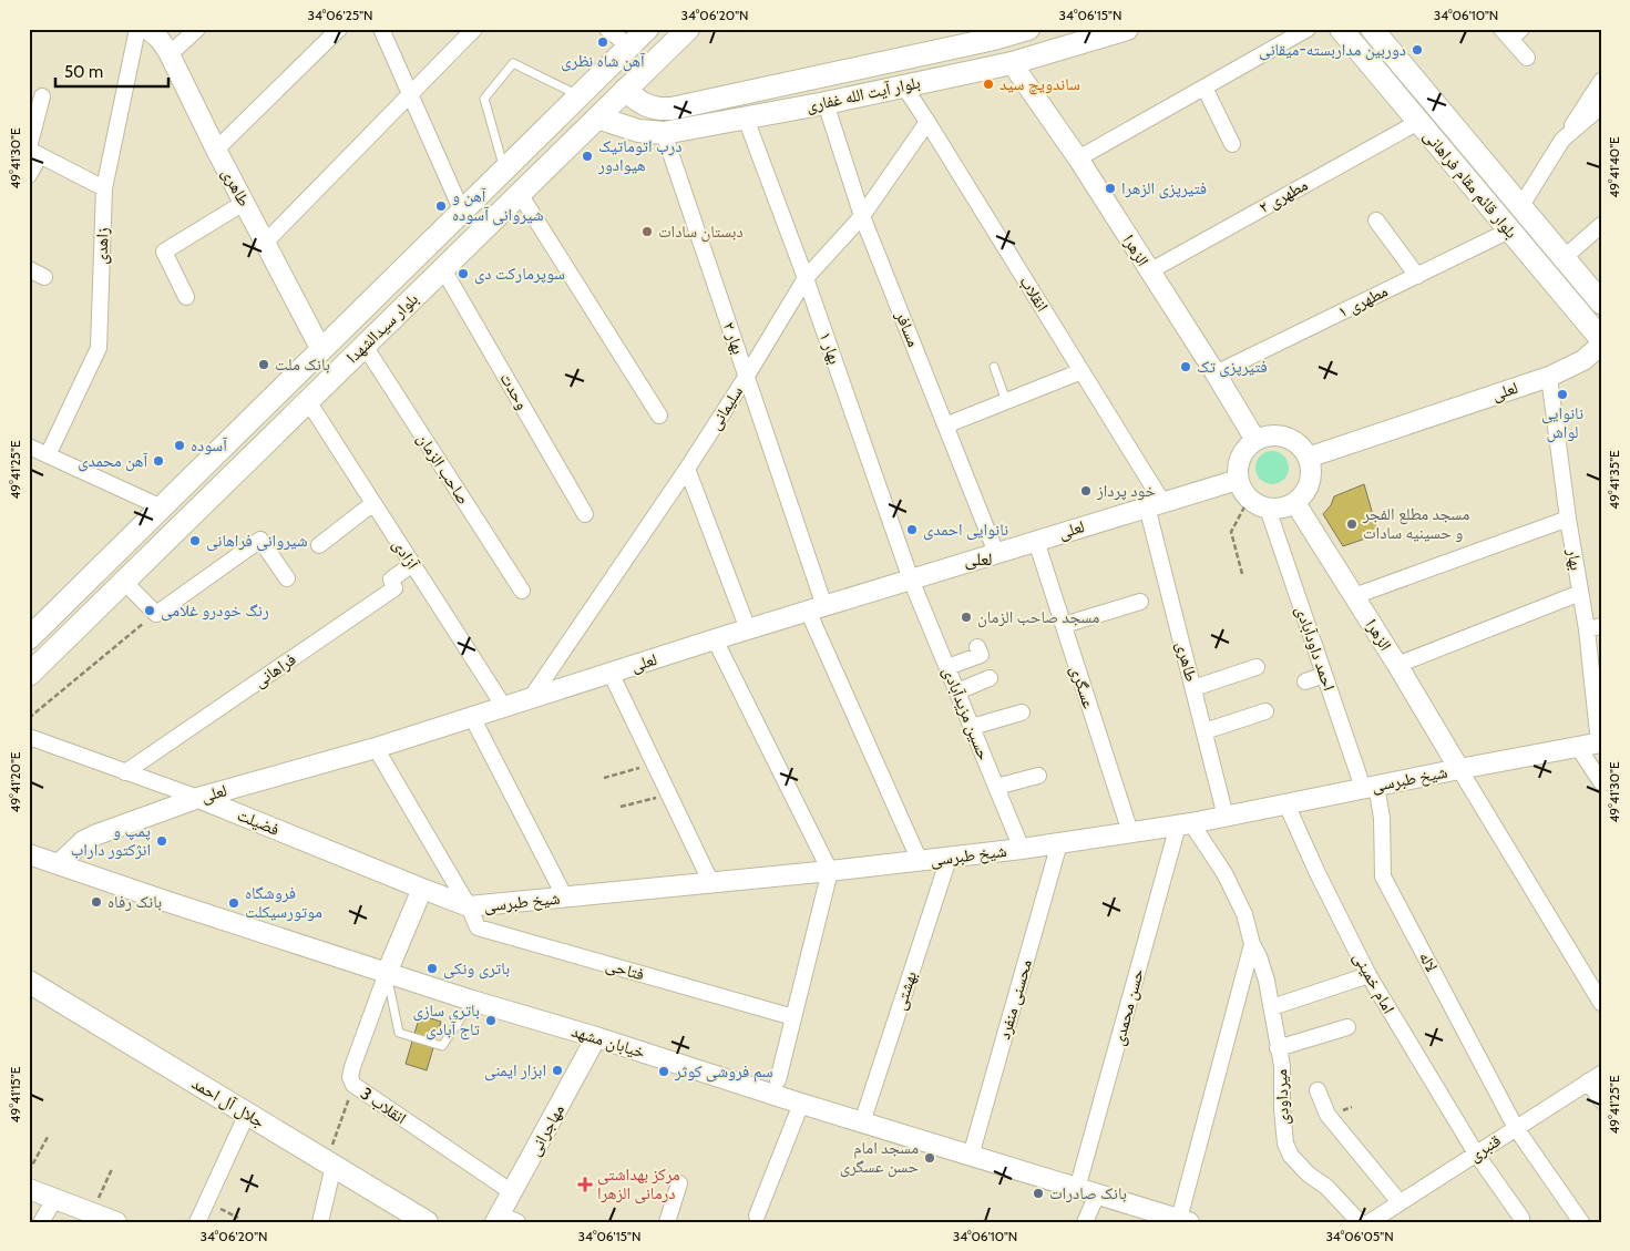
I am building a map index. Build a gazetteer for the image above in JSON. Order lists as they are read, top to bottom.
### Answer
{
  "streets": {
    "main road": [
      "بلوار آیت الله غفاری",
      "بلوار قائم مقام فراهانی",
      "بلوار سیدالشهدا",
      "جلال آل احمد"
    ],
    "street": [
      "طاهری",
      "مطهری ۲",
      "زاهدی",
      "الزهرا",
      "انقلاب",
      "مطهری ۱",
      "مسافر",
      "بهار ۲",
      "بهار ۱",
      "وحدت",
      "لعلی",
      "سلیمانی",
      "صاحب الزمان",
      "آزادی",
      "بهار",
      "احمد داودآبادی",
      "فراهانی",
      "عسگری",
      "حسین مزیدآبادی",
      "شیخ طبرسی",
      "فضیلت",
      "لاله",
      "فتاحی",
      "امام خمینی",
      "بهشتی",
      "محسنی منفرد",
      "حسن محمدی",
      "خیابان مشهد",
      "میرداودی",
      "انقلاب 3",
      "مهاجرانی",
      "قنبری"
    ]
  },
  "crossings": [
    ["بلوار آیت الله غفاری", "الزهرا"],
    ["بلوار آیت الله غفاری", "انقلاب"],
    ["بلوار آیت الله غفاری", "بلوار سیدالشهدا"],
    ["بلوار آیت الله غفاری", "مسافر"],
    ["بلوار آیت الله غفاری", "بهار ۲"],
    ["بلوار آیت الله غفاری", "بهار ۱"],
    ["بلوار قائم مقام فراهانی", "مطهری ۲"],
    ["بلوار قائم مقام فراهانی", "مطهری ۱"],
    ["طاهری", "انقلاب"],
    ["طاهری", "بلوار سیدالشهدا"],
    ["طاهری", "لعلی"],
    ["طاهری", "شیخ طبرسی"],
    ["مطهری ۲", "الزهرا"],
    ["الزهرا", "مطهری ۱"],
    ["الزهرا", "لعلی"],
    ["الزهرا", "احمد داودآبادی"],
    ["الزهرا", "شیخ طبرسی"],
    ["انقلاب", "لعلی"],
    ["انقلاب", "سلیمانی"],
    ["بلوار سیدالشهدا", "وحدت"],
    ["بلوار سیدالشهدا", "صاحب الزمان"],
    ["بلوار سیدالشهدا", "آزادی"],
    ["مسافر", "لعلی"],
    ["مسافر", "سلیمانی"],
    ["بهار ۲", "لعلی"],
    ["بهار ۲", "سلیمانی"],
    ["بهار ۲", "شیخ طبرسی"],
    ["بهار ۱", "لعلی"],
    ["بهار ۱", "سلیمانی"],
    ["بهار ۱", "حسین مزیدآبادی"],
    ["لعلی", "سلیمانی"],
    ["لعلی", "آزادی"],
    ["لعلی", "بهار"],
    ["لعلی", "احمد داودآبادی"],
    ["لعلی", "عسگری"],
    ["لعلی", "حسین مزیدآبادی"],
    ["لعلی", "فضیلت"],
    ["لعلی", "خیابان مشهد"],
    ["آزادی", "فراهانی"],
    ["بهار", "شیخ طبرسی"],
    ["احمد داودآبادی", "شیخ طبرسی"],
    ["احمد داودآبادی", "لاله"],
    ["فراهانی", "فضیلت"],
    ["عسگری", "شیخ طبرسی"],
    ["حسین مزیدآبادی", "شیخ طبرسی"],
    ["شیخ طبرسی", "فضیلت"],
    ["شیخ طبرسی", "لاله"],
    ["شیخ طبرسی", "فتاحی"],
    ["شیخ طبرسی", "امام خمینی"],
    ["شیخ طبرسی", "بهشتی"],
    ["شیخ طبرسی", "محسنی منفرد"],
    ["شیخ طبرسی", "حسن محمدی"],
    ["شیخ طبرسی", "میرداودی"],
    ["لاله", "قنبری"],
    ["امام خمینی", "قنبری"],
    ["بهشتی", "خیابان مشهد"],
    ["محسنی منفرد", "خیابان مشهد"],
    ["حسن محمدی", "خیابان مشهد"],
    ["حسن محمدی", "میرداودی"],
    ["خیابان مشهد", "میرداودی"],
    ["خیابان مشهد", "انقلاب 3"],
    ["خیابان مشهد", "مهاجرانی"],
    ["انقلاب 3", "مهاجرانی"]
  ],
  "districts": ["لعلی"],
  "places": {
    "other": [
      "آهن شاه نظری",
      "دوربین مداربسته-میقانی",
      "ساندویچ سید",
      "درب اتوماتیک هیوادور",
      "فتیرپزی الزهرا",
      "آهن و شیروانی آسوده",
      "دبستان سادات",
      "سوپرمارکت دی",
      "بانک ملت",
      "فتیرپزی تک",
      "نانوایی لواش",
      "آسوده",
      "آهن محمدی",
      "خود پرداز",
      "مسجد مطلع الفجر و حسینیه سادات",
      "نانوایی احمدی",
      "شیروانی فراهانی",
      "رنگ خودرو غلامی",
      "مسجد صاحب الزمان",
      "پمپ و انژکتور داراب",
      "بانک رفاه",
      "فروشگاه موتورسیکلت",
      "باتری ونکی",
      "باتری سازی تاج آبادی",
      "ابزار ایمنی",
      "سم فروشی کوثر",
      "مسجد امام حسن عسگری",
      "بانک صادرات"
    ],
    "health": ["مرکز بهداشتی درمانی الزهرا"]
  },
  "scale_bar": "50 m",
  "coordinates": [
    "34°06'25\"N",
    "34°06'20\"N",
    "34°06'15\"N",
    "34°06'10\"N",
    "49°41'30\"E",
    "49°41'40\"E",
    "49°41'25\"E",
    "49°41'35\"E",
    "49°41'20\"E",
    "49°41'15\"E",
    "34°06'05\"N"
  ]
}
